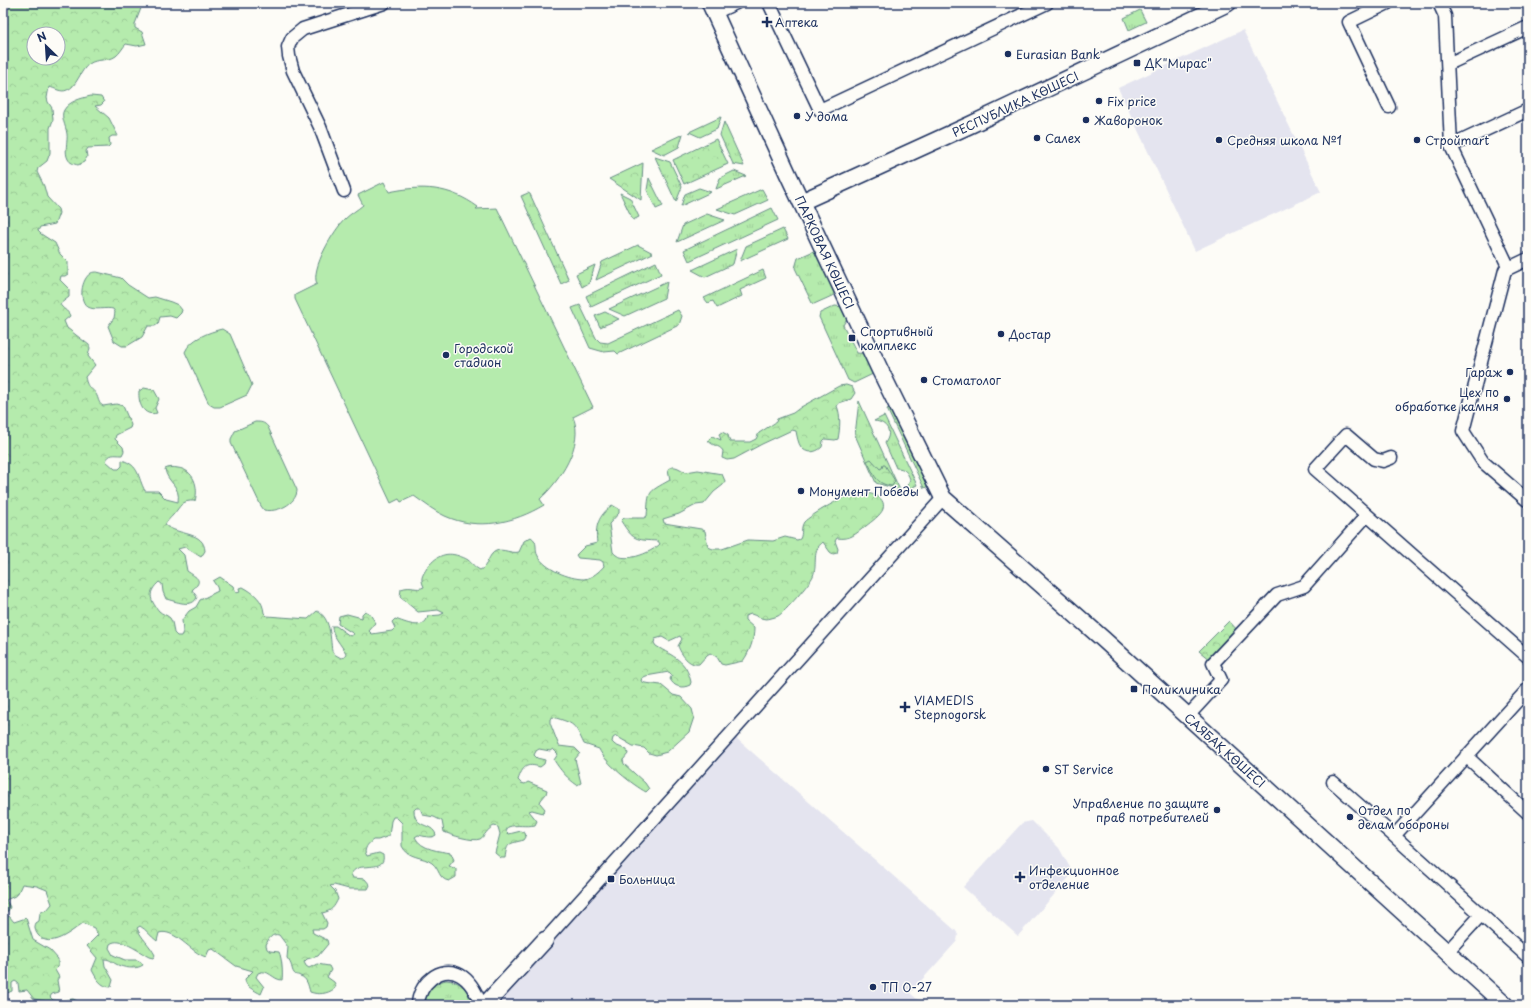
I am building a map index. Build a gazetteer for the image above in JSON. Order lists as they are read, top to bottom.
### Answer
{
  "streets": {
    "street": ["РЕСПУБЛИКА КӨШЕСІ", "ПАРКОВАЯ КӨШЕСІ", "САЯБАҚ КӨШЕСІ"]
  },
  "crossings": [
    ["РЕСПУБЛИКА КӨШЕСІ", "ПАРКОВАЯ КӨШЕСІ"],
    ["ПАРКОВАЯ КӨШЕСІ", "САЯБАҚ КӨШЕСІ"]
  ],
  "places": {
    "health": ["Аптека", "VIAMEDIS Stepnogorsk", "Инфекционное отделение"],
    "other": [
      "Eurasian Bank",
      "Fix price",
      "У дома",
      "Жаворонок",
      "Салех",
      "Средняя школа №1",
      "Стройmart",
      "Достар",
      "Городской стадион",
      "Гараж",
      "Стоматолог",
      "Цех по обработке камня",
      "Монумент Победы",
      "ST Service",
      "Управление по защите прав потребителей",
      "Отдел по делам обороны",
      "ТП 0-27"
    ],
    "transit": [
      "ДК\"Мирас\"",
      "Спортивный комплекс",
      "Поликлиника",
      "Больница"
    ]
  },
  "north": "top left"
}
